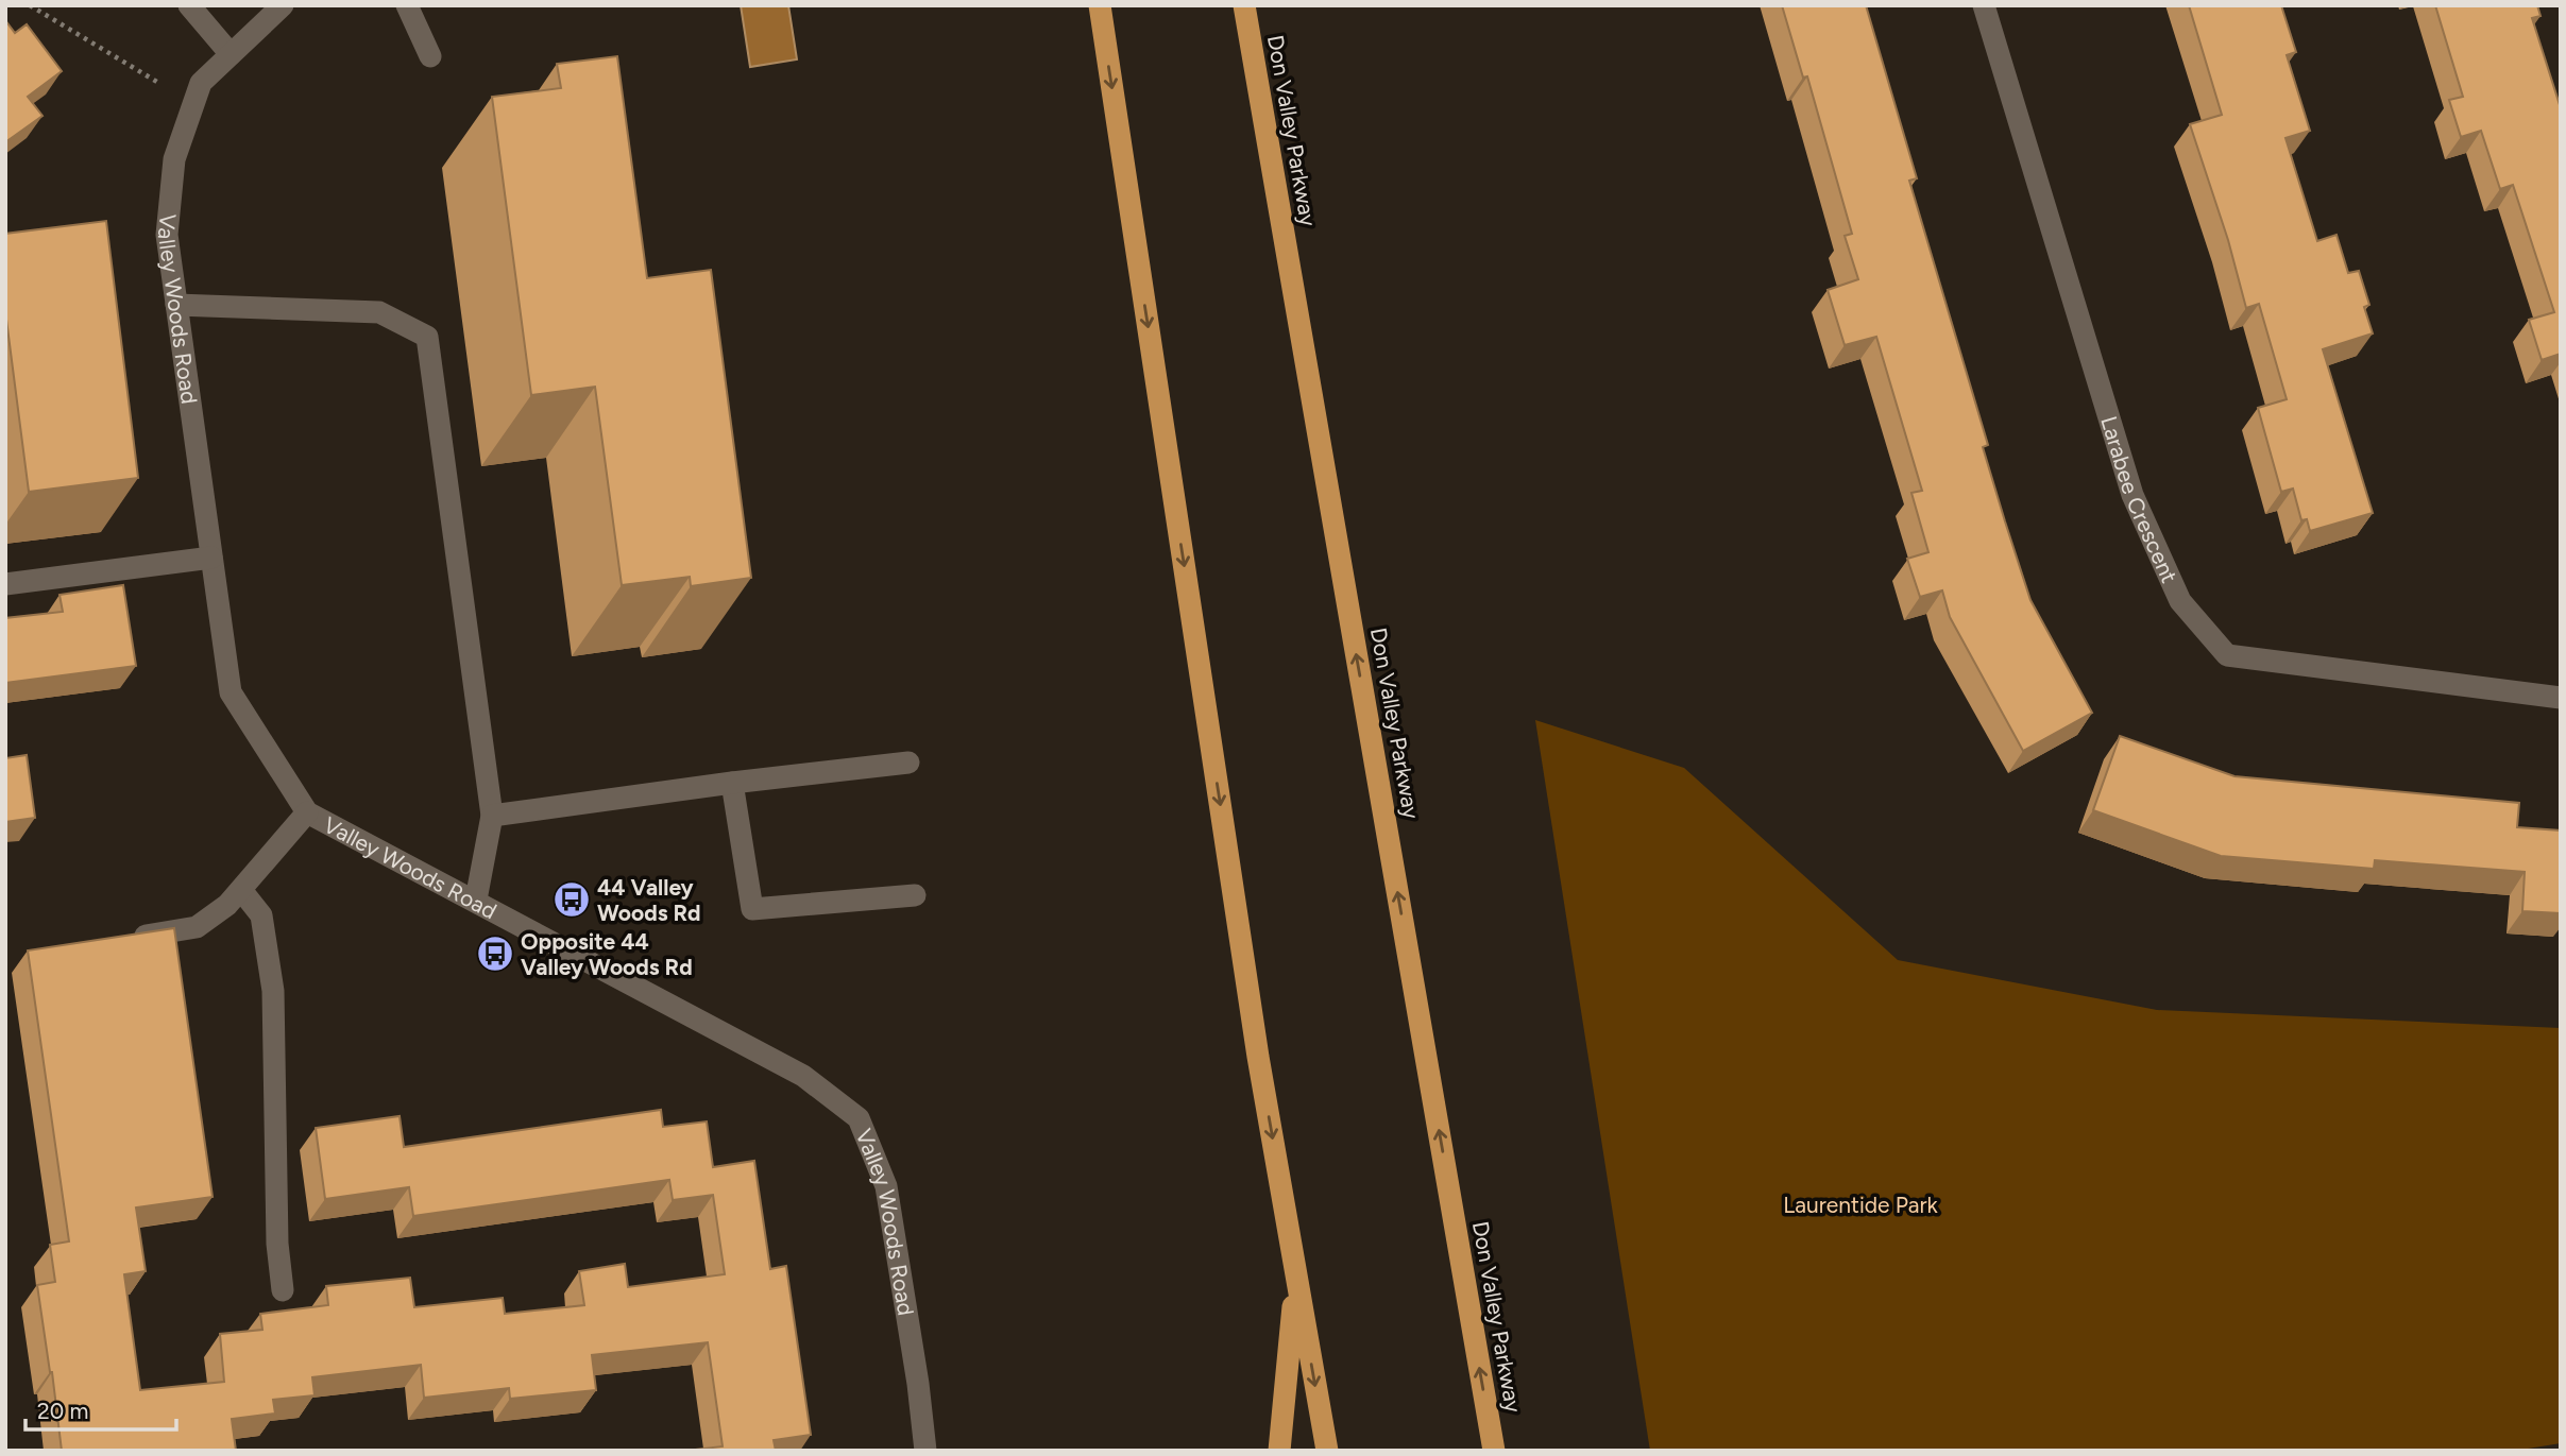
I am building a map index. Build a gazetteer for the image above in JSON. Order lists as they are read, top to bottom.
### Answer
{
  "streets": {
    "highway": ["Don Valley Parkway"],
    "street": ["Valley Woods Road", "Larabee Crescent"]
  },
  "parks": ["Laurentide Park"],
  "places": {
    "bus stop": ["44 Valley Woods Rd", "Opposite 44 Valley Woods Rd"]
  },
  "scale_bar": "20 m"
}
